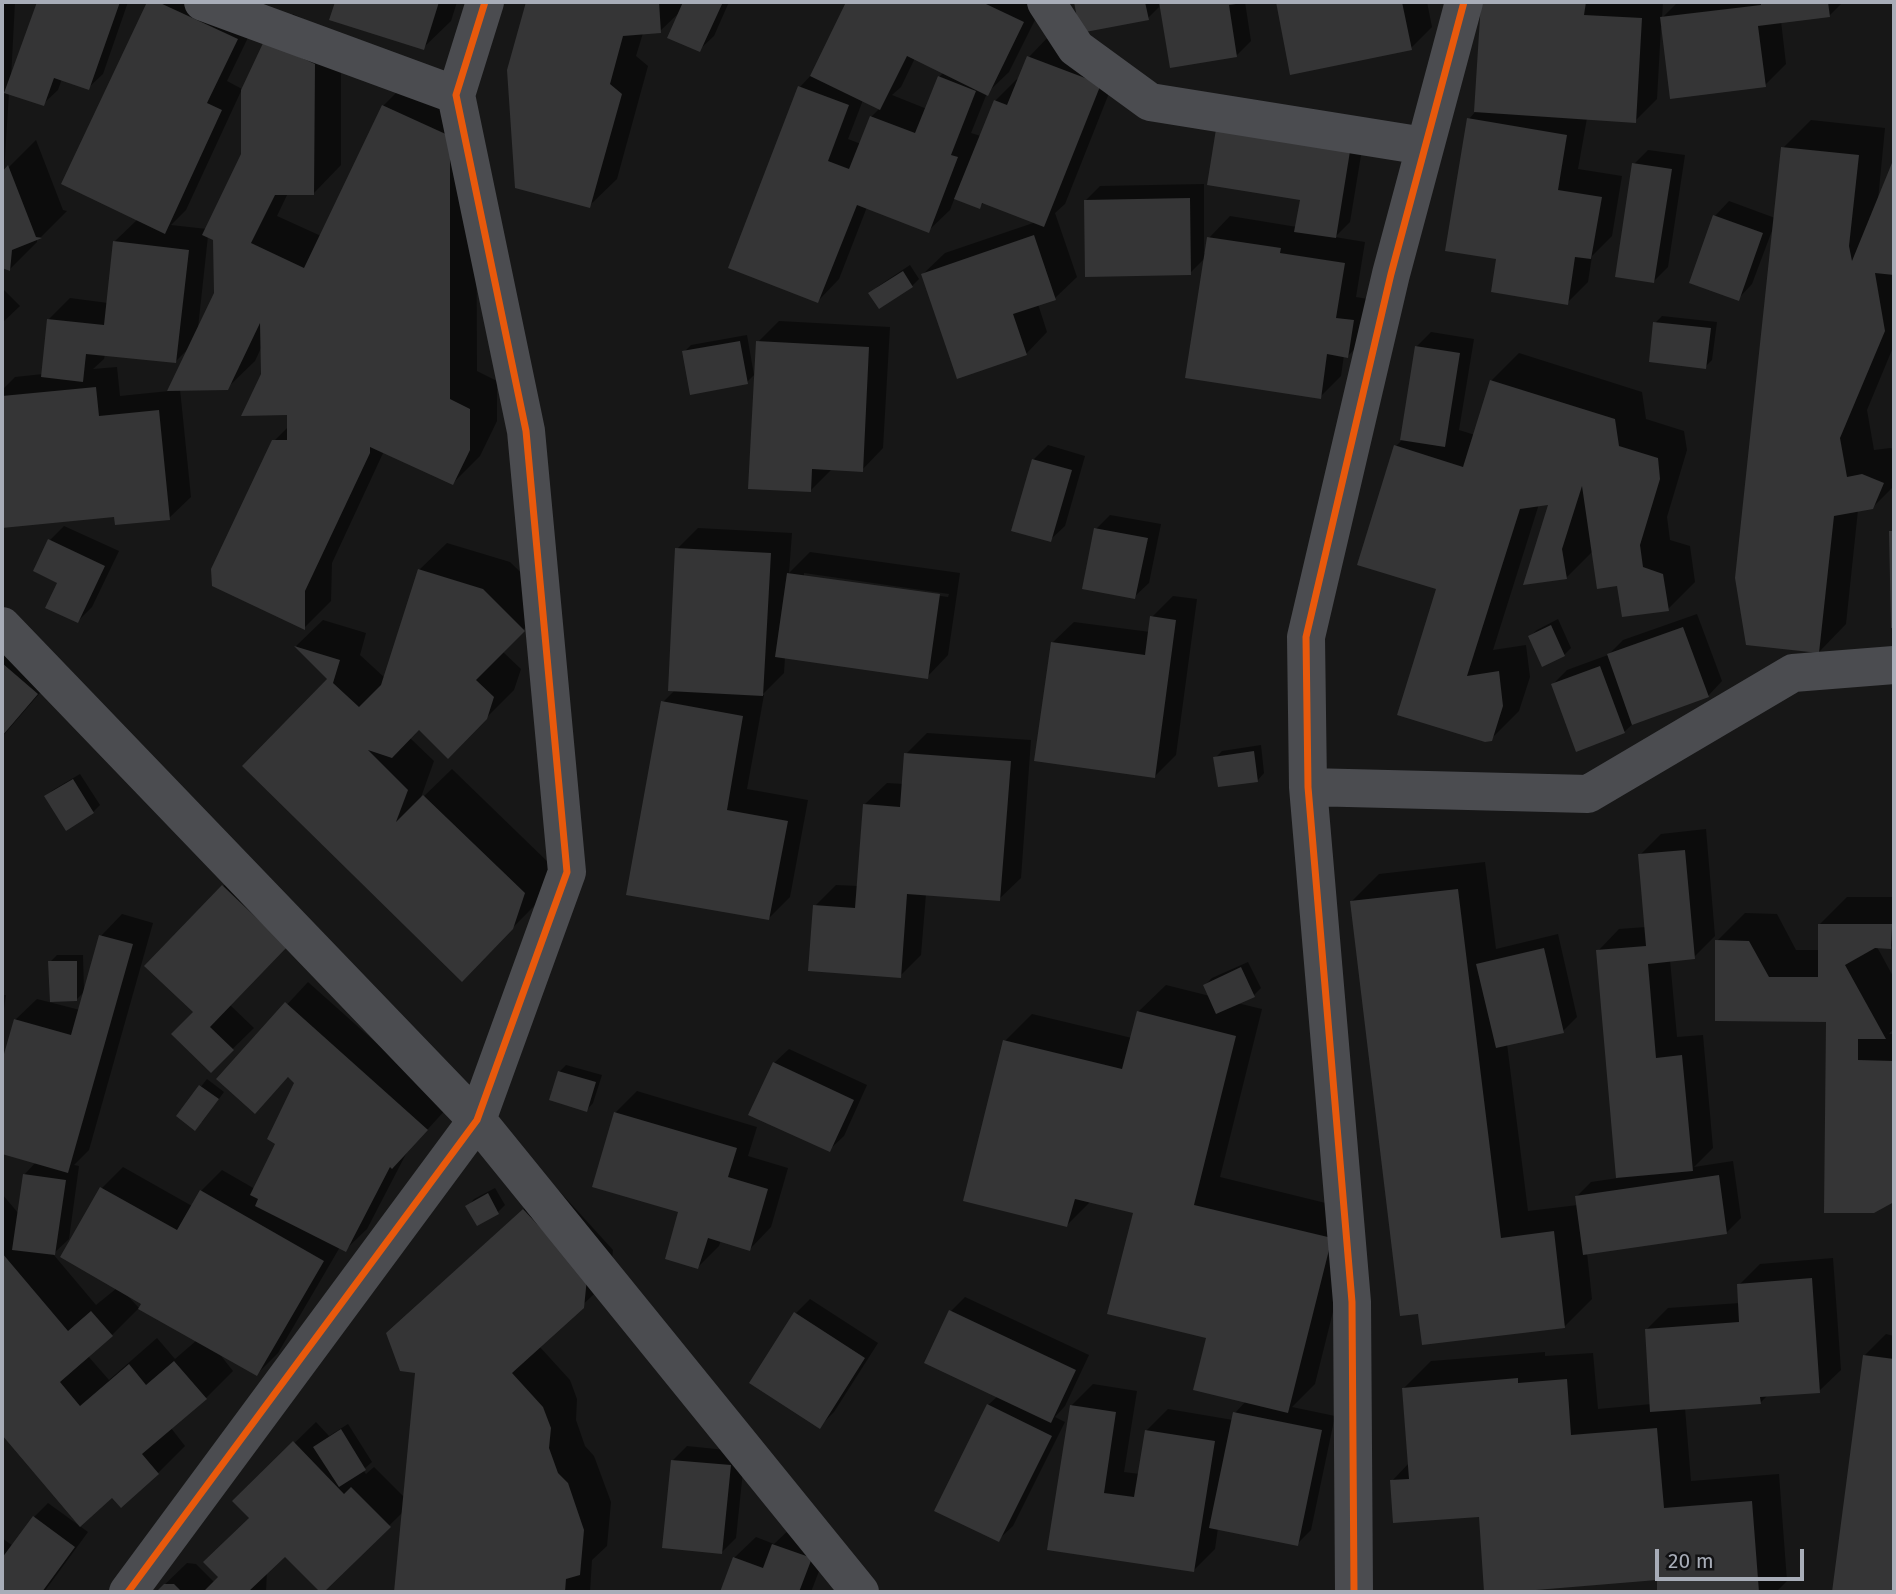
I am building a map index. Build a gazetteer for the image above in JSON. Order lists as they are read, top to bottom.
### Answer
{
  "scale_bar": "20 m"
}
